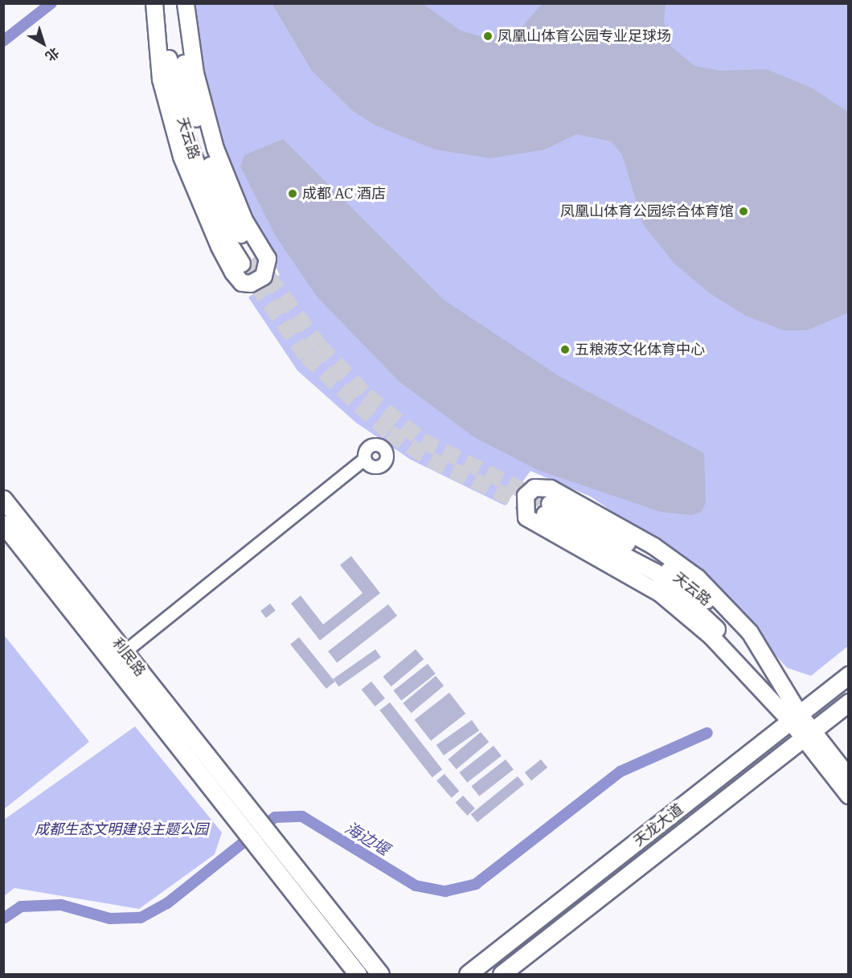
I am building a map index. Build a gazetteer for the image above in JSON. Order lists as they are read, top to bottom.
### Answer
{
  "streets": {
    "main road": ["利民路", "天龙大道"],
    "street": ["天云路"]
  },
  "crossings": [
    ["天云路", "天龙大道"]
  ],
  "water": ["海边堰"],
  "parks": ["成都生态文明建设主题公园"],
  "places": [
    "凤凰山体育公园专业足球场",
    "成都 AC 酒店",
    "凤凰山体育公园综合体育馆",
    "五粮液文化体育中心"
  ],
  "north": "bottom right"
}
